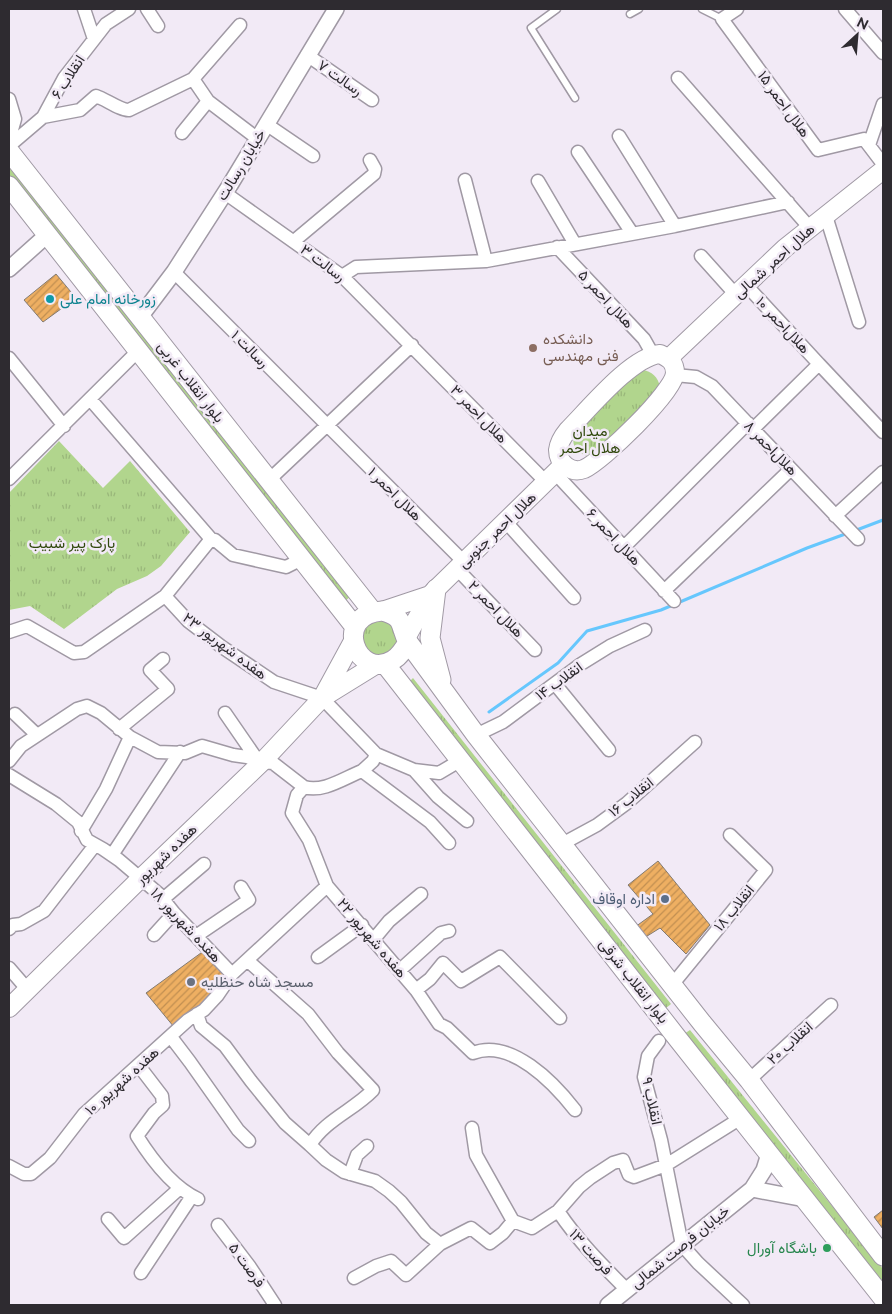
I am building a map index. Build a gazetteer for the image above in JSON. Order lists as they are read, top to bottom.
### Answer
{
  "streets": {
    "main road": [
      "هلال احمر شمالی",
      "بلوار انقلاب غربی",
      "هلال احمر جنوبی",
      "هفده شهریور",
      "بلوار انقلاب شرقی"
    ],
    "street": [
      "انقلاب ۶",
      "رسالت ۷",
      "هلال احمر ۱۵",
      "خیابان رسالت",
      "رسالت ۳",
      "هلال احمر ۵",
      "هلال‌احمر ۱۰",
      "رسالت ۱",
      "هلال احمر ۳",
      "هلال‌احمر ۸",
      "هلال احمر ۱",
      "هلال احمر ۶",
      "هلال احمر ۲",
      "هفده شهریور ۲۳",
      "انقلاب ۱۴",
      "انقلاب ۱۶",
      "انقلاب ۱۸",
      "هفده شهریور ۱۸",
      "هفده شهریور ۲۲",
      "انقلاب ۲۰",
      "هفده شهریور ۱۰",
      "انقلاب ۹",
      "خیابان فرصت شمالی",
      "فرصت ۱۳",
      "فرصت ۵"
    ]
  },
  "crossings": [
    ["رسالت ۷", "خیابان رسالت"],
    ["خیابان رسالت", "رسالت ۳"],
    ["خیابان رسالت", "رسالت ۱"],
    ["خیابان رسالت", "بلوار انقلاب غربی"],
    ["هلال احمر شمالی", "هلال احمر ۵"],
    ["هلال احمر شمالی", "هلال‌احمر ۱۰"],
    ["رسالت ۳", "هلال احمر ۳"],
    ["هلال‌احمر ۱۰", "هلال‌احمر ۸"],
    ["هلال‌احمر ۱۰", "هلال احمر ۶"],
    ["رسالت ۱", "هلال احمر ۱"],
    ["بلوار انقلاب غربی", "هلال احمر جنوبی"],
    ["بلوار انقلاب غربی", "هفده شهریور"],
    ["بلوار انقلاب غربی", "بلوار انقلاب شرقی"],
    ["هلال احمر ۳", "هلال احمر جنوبی"],
    ["هلال احمر ۳", "هلال احمر ۶"],
    ["هلال احمر ۱", "هلال احمر جنوبی"],
    ["هلال احمر ۱", "هلال احمر ۲"],
    ["هلال احمر جنوبی", "هلال احمر ۶"],
    ["هلال احمر جنوبی", "هلال احمر ۲"],
    ["هلال احمر جنوبی", "هفده شهریور"],
    ["هلال احمر جنوبی", "بلوار انقلاب شرقی"],
    ["هفده شهریور ۲۳", "هفده شهریور"],
    ["انقلاب ۱۴", "بلوار انقلاب شرقی"],
    ["انقلاب ۱۶", "بلوار انقلاب شرقی"],
    ["هفده شهریور", "هفده شهریور ۱۸"],
    ["هفده شهریور", "بلوار انقلاب شرقی"],
    ["انقلاب ۱۸", "بلوار انقلاب شرقی"],
    ["هفده شهریور ۱۸", "هفده شهریور ۲۲"],
    ["هفده شهریور ۱۸", "هفده شهریور ۱۰"],
    ["هفده شهریور ۲۲", "هفده شهریور ۱۰"],
    ["بلوار انقلاب شرقی", "انقلاب ۲۰"],
    ["انقلاب ۹", "خیابان فرصت شمالی"],
    ["خیابان فرصت شمالی", "فرصت ۱۳"]
  ],
  "parks": ["میدان هلال احمر", "پارک پیر شبیب"],
  "places": [
    "زورخانه امام علی",
    "دانشکده فنی مهندسی",
    "اداره اوقاف",
    "مسجد شاه حنظلیه",
    "باشگاه آورال"
  ],
  "north": "top right"
}
